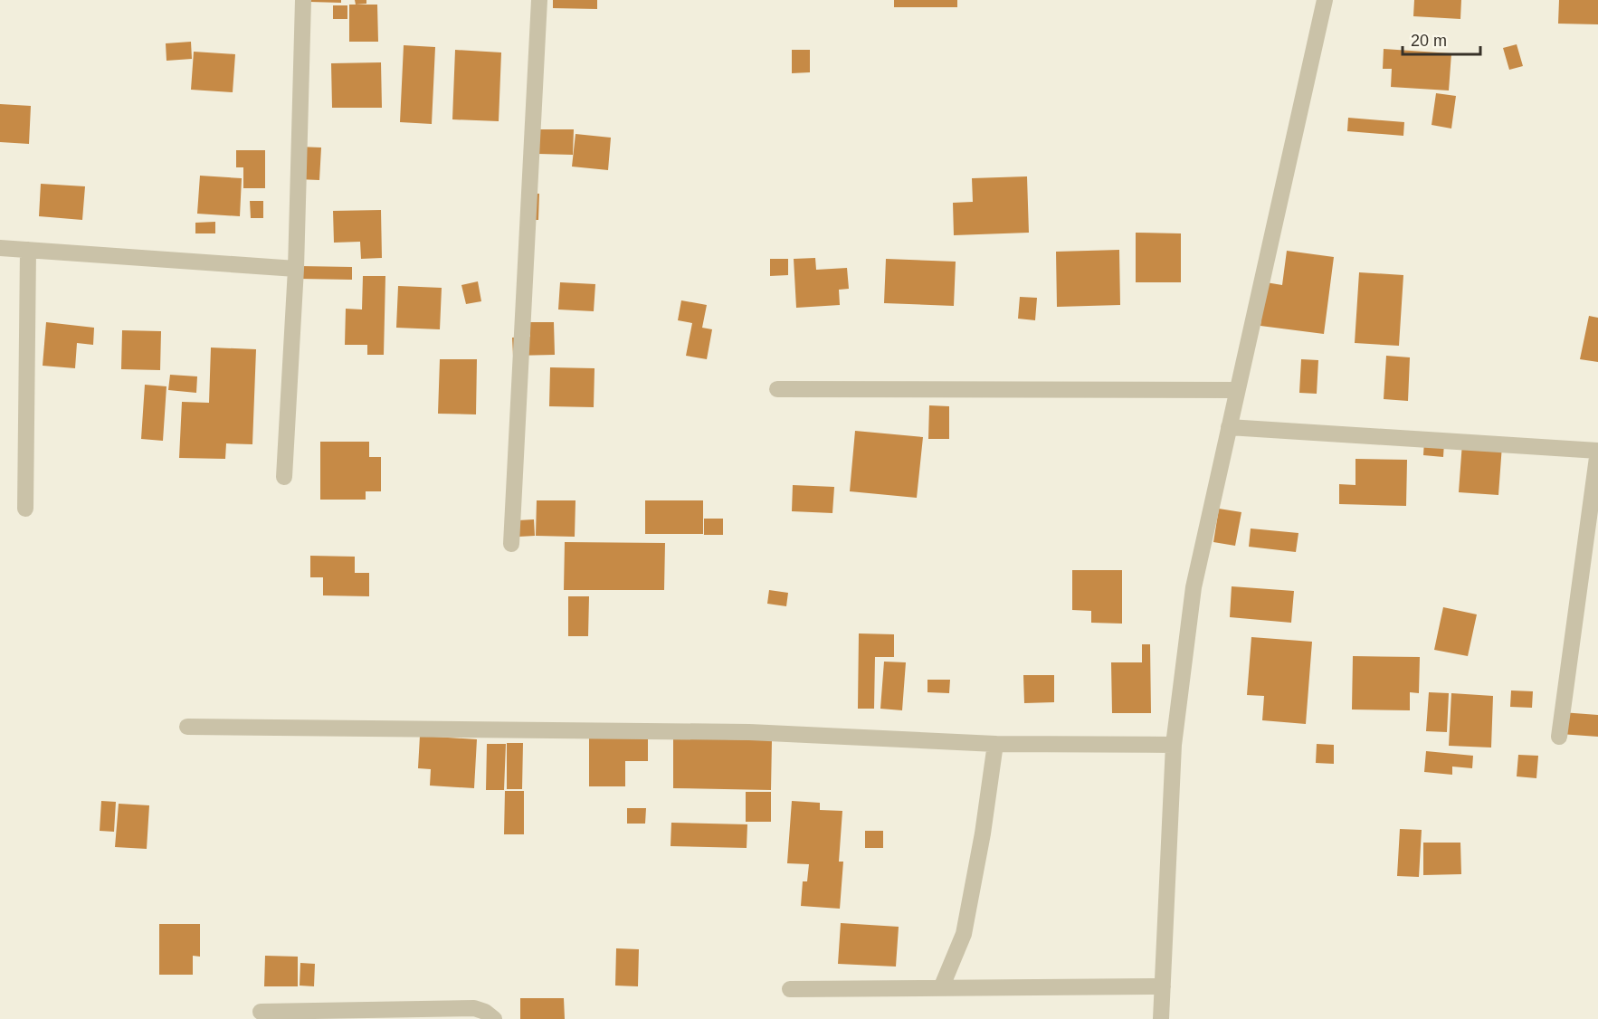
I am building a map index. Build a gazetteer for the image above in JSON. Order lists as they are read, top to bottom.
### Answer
{
  "scale_bar": "20 m"
}
